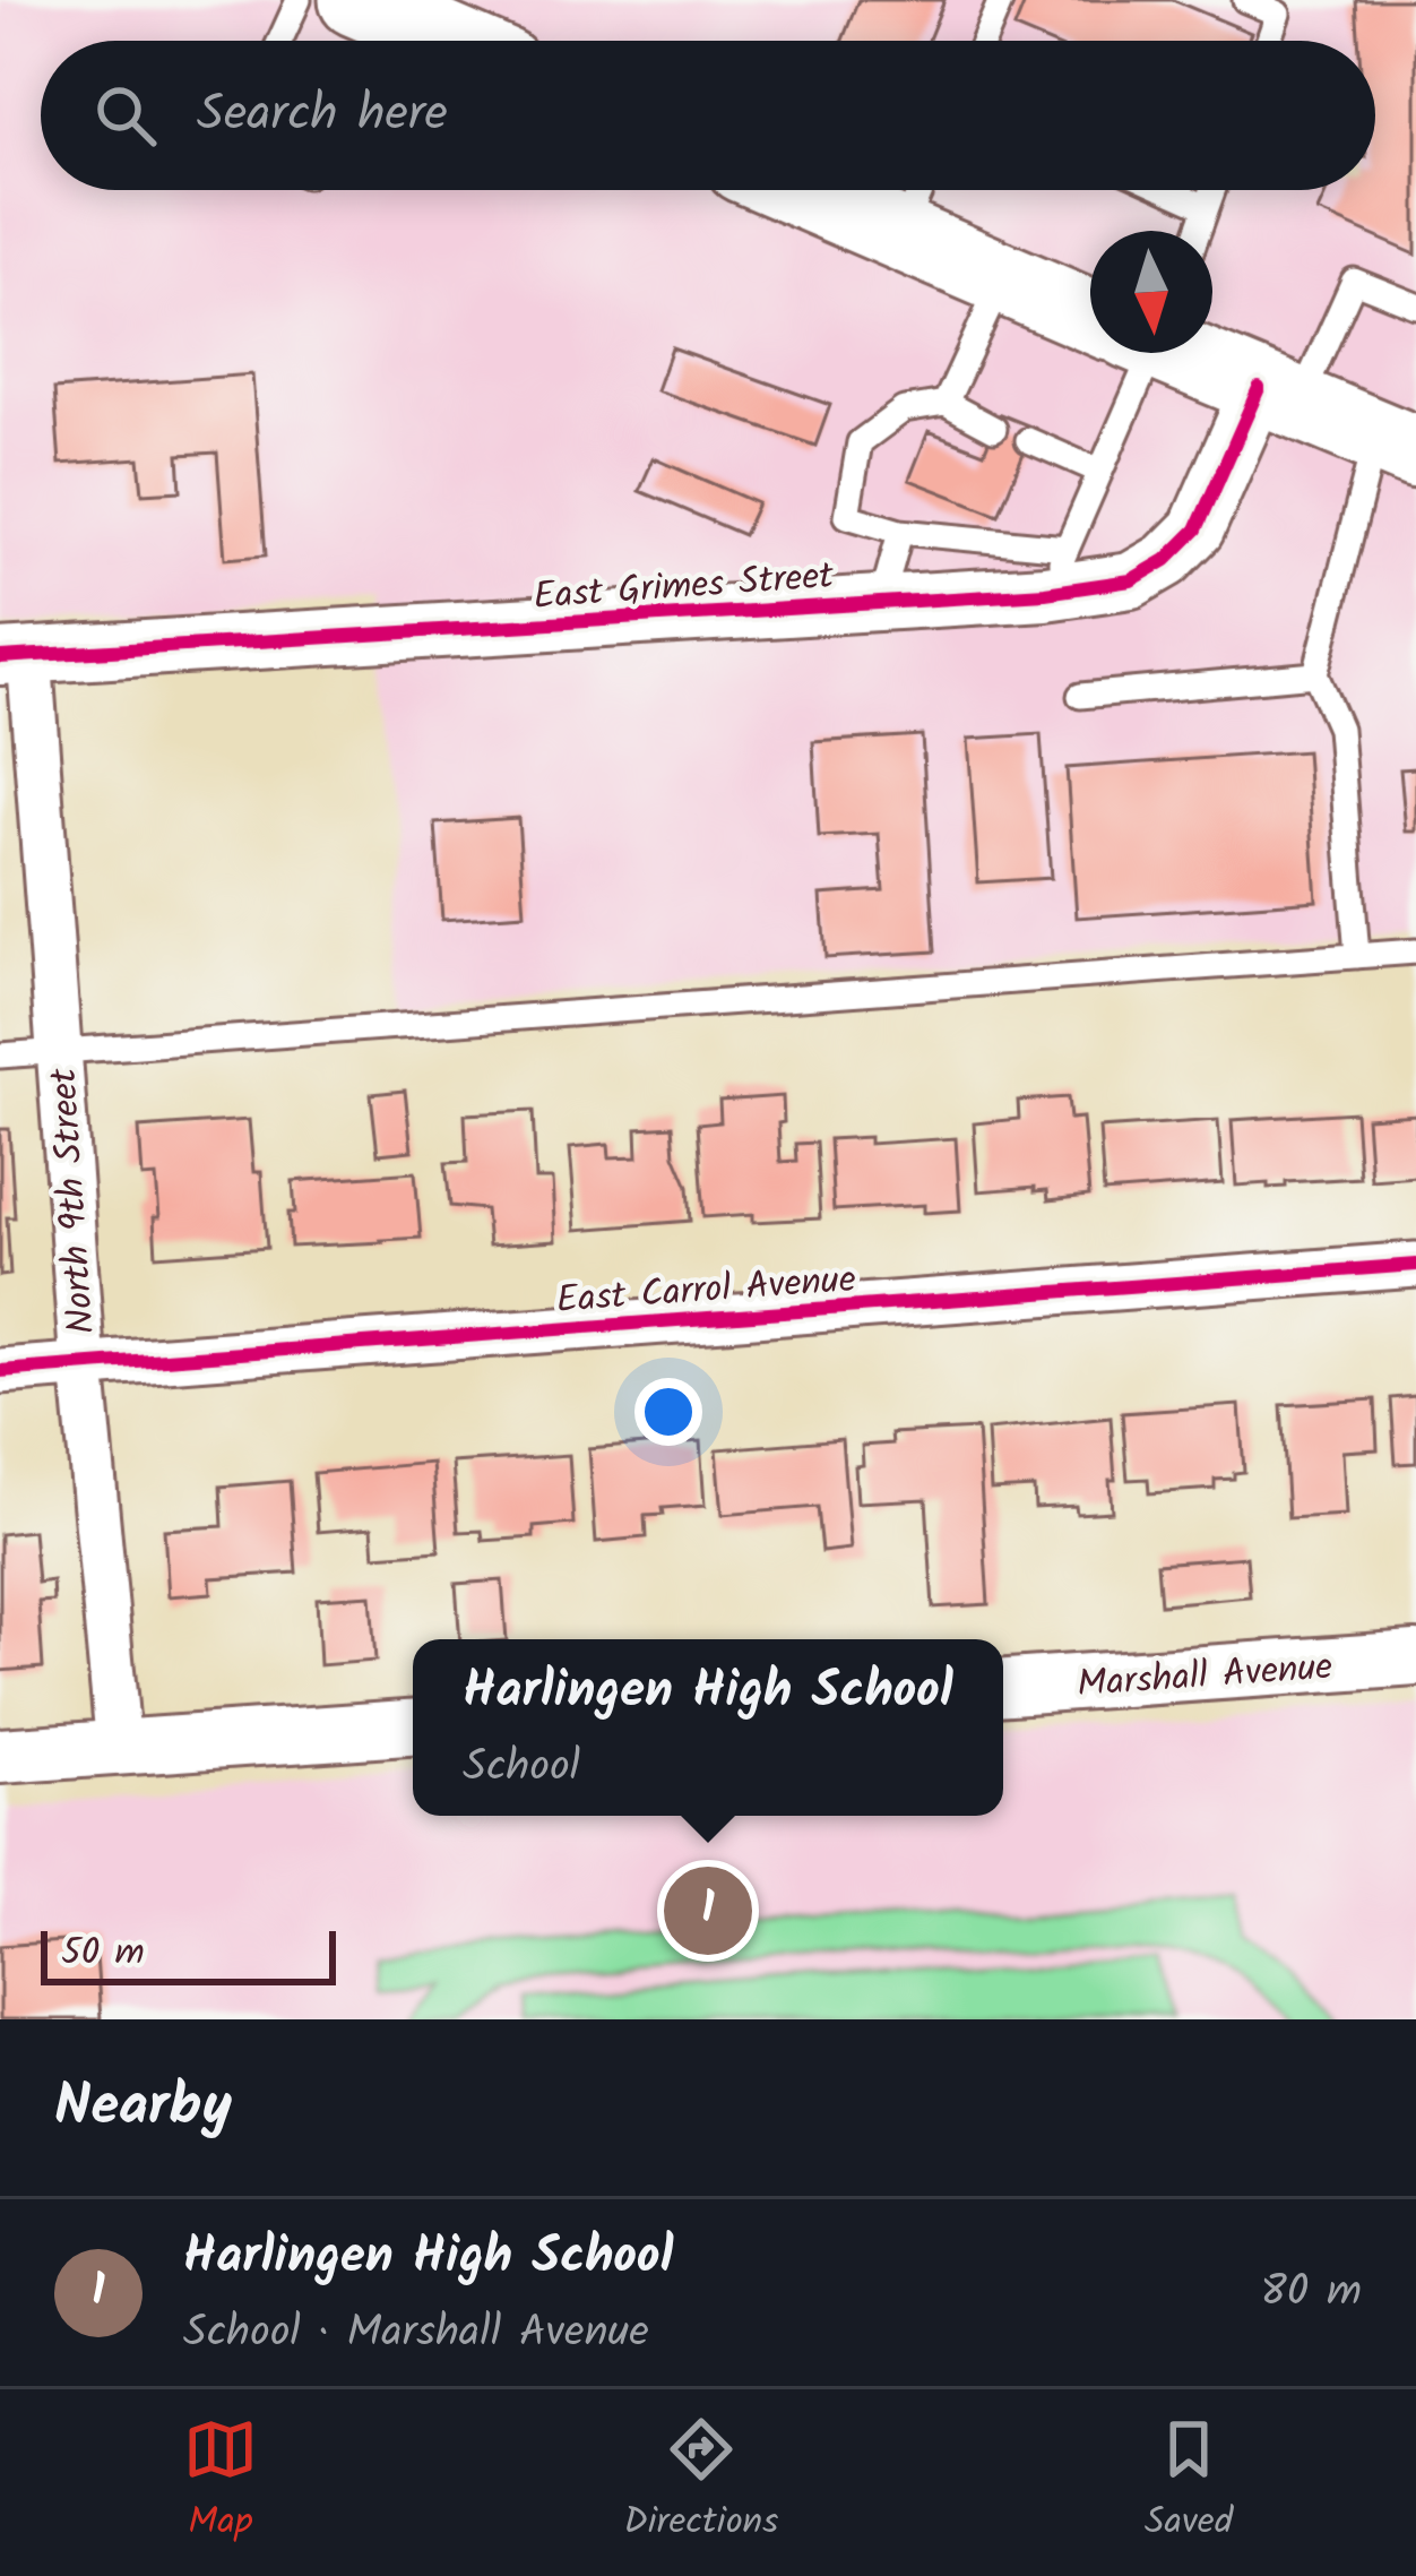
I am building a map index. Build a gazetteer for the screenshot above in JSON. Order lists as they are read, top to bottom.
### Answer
{
  "streets": {
    "street": [
      "East Grimes Street",
      "North 9th Street",
      "East Carrol Avenue",
      "Marshall Avenue"
    ]
  },
  "crossings": [
    ["East Grimes Street", "North 9th Street"],
    ["North 9th Street", "East Carrol Avenue"]
  ],
  "scale_bar": "50 m",
  "north": "bottom",
  "page": {
    "search": "Search here",
    "popup": ["Harlingen High School", "School"],
    "pins": "1",
    "scale": "50 m",
    "heading": "Nearby",
    "list": [
      {
        "mark": "1",
        "name": "Harlingen High School",
        "note": "School · Marshall Avenue",
        "value": "80 m"
      }
    ],
    "nav": ["Map", "Directions", "Saved"]
  }
}
